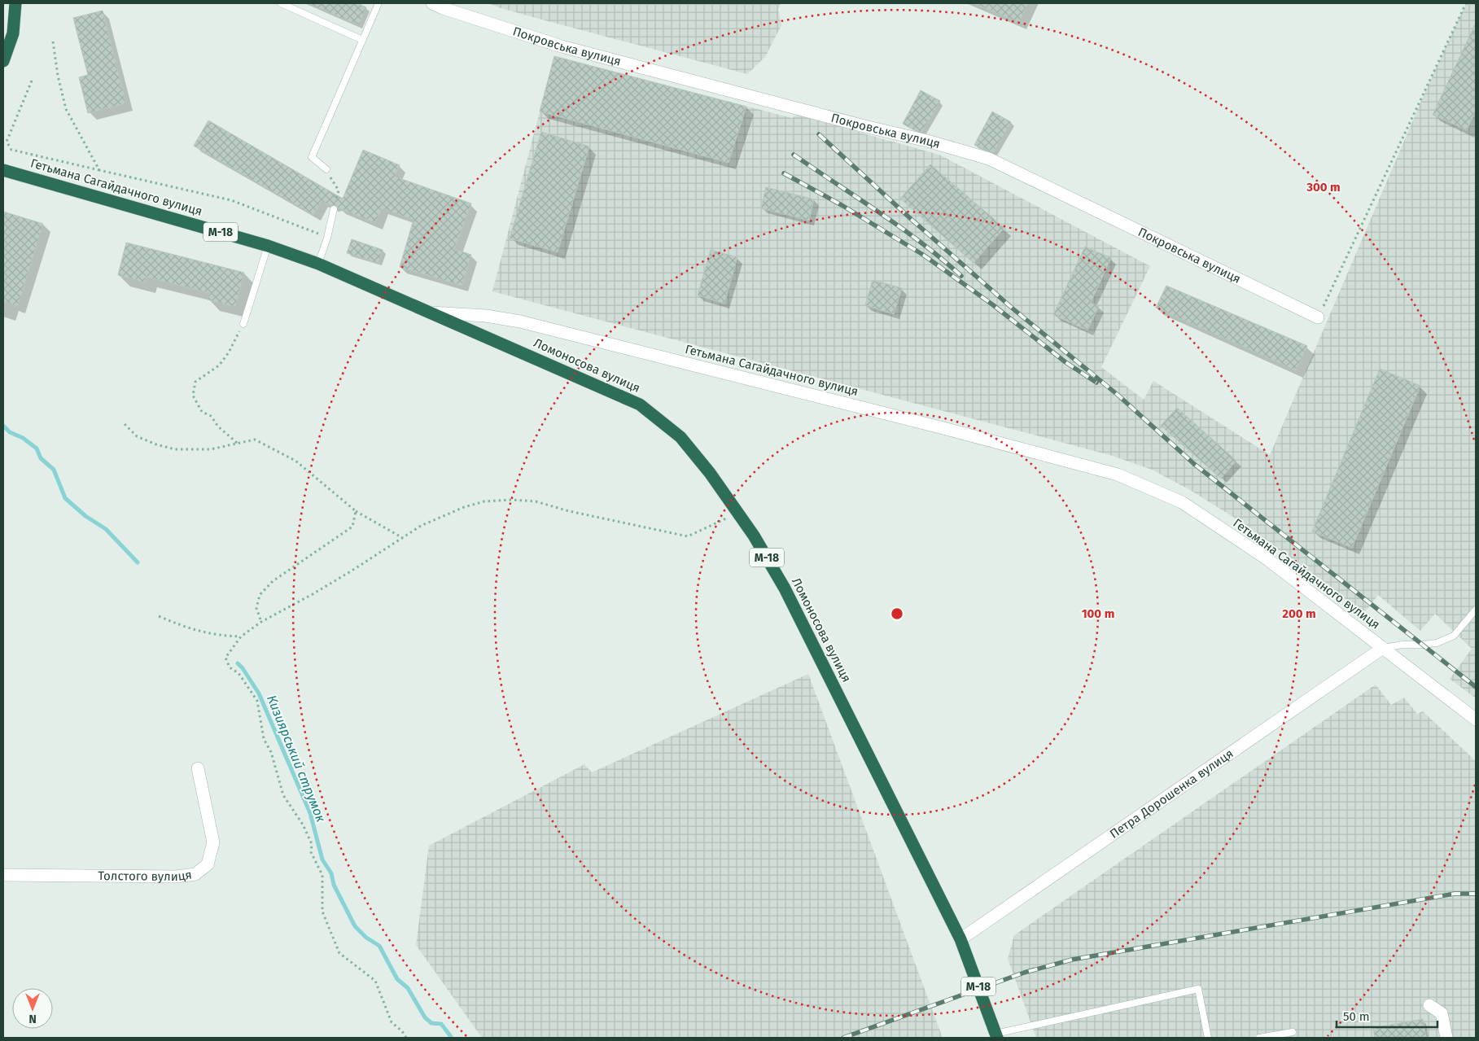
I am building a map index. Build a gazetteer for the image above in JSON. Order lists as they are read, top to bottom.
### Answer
{
  "streets": {
    "highway": ["Гетьмана Сагайдачного вулиця", "М-18", "Ломоносова вулиця"],
    "street": ["Покровська вулиця", "Петра Дорошенка вулиця", "Толстого вулиця"]
  },
  "crossings": [
    ["Гетьмана Сагайдачного вулиця", "Ломоносова вулиця"],
    ["Гетьмана Сагайдачного вулиця", "Петра Дорошенка вулиця"],
    ["Ломоносова вулиця", "Петра Дорошенка вулиця"]
  ],
  "water": ["Кизиярський струмок"],
  "scale_bar": "50 m",
  "north": "bottom",
  "rings": ["300 m", "100 m", "200 m"]
}
